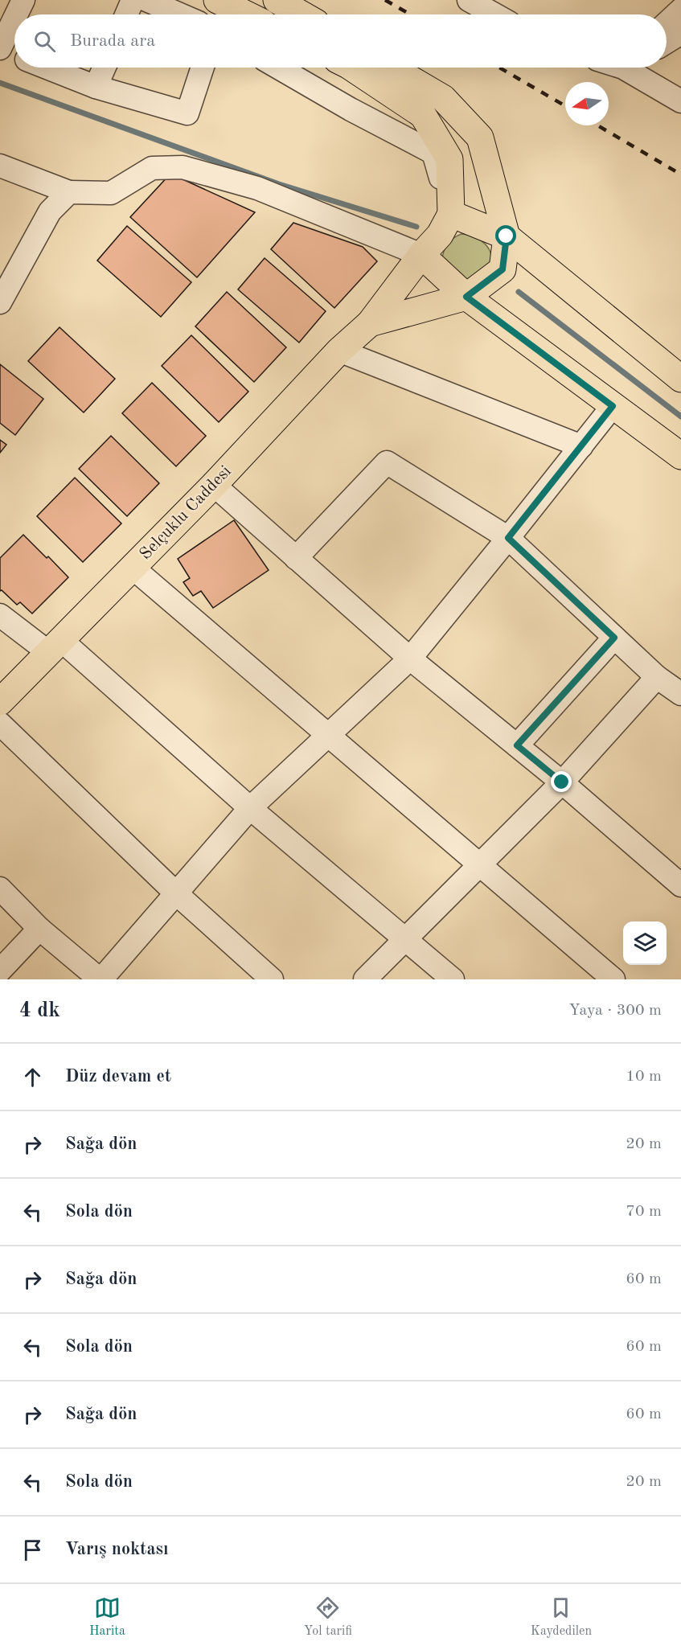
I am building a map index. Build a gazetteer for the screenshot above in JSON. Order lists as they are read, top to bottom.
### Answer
{
  "streets": {
    "main road": ["Selçuklu Caddesi"]
  },
  "north": "left",
  "page": {
    "search": "Burada ara",
    "heading": ["4 dk", "Yaya · 300 m"],
    "list": [
      ["Düz devam et", "10 m"],
      ["Sağa dön", "20 m"],
      ["Sola dön", "70 m"],
      ["Sağa dön", "60 m"],
      ["Sola dön", "60 m"],
      ["Sağa dön", "60 m"],
      ["Sola dön", "20 m"],
      "Varış noktası"
    ],
    "nav": ["Harita", "Yol tarifi", "Kaydedilen"]
  }
}
